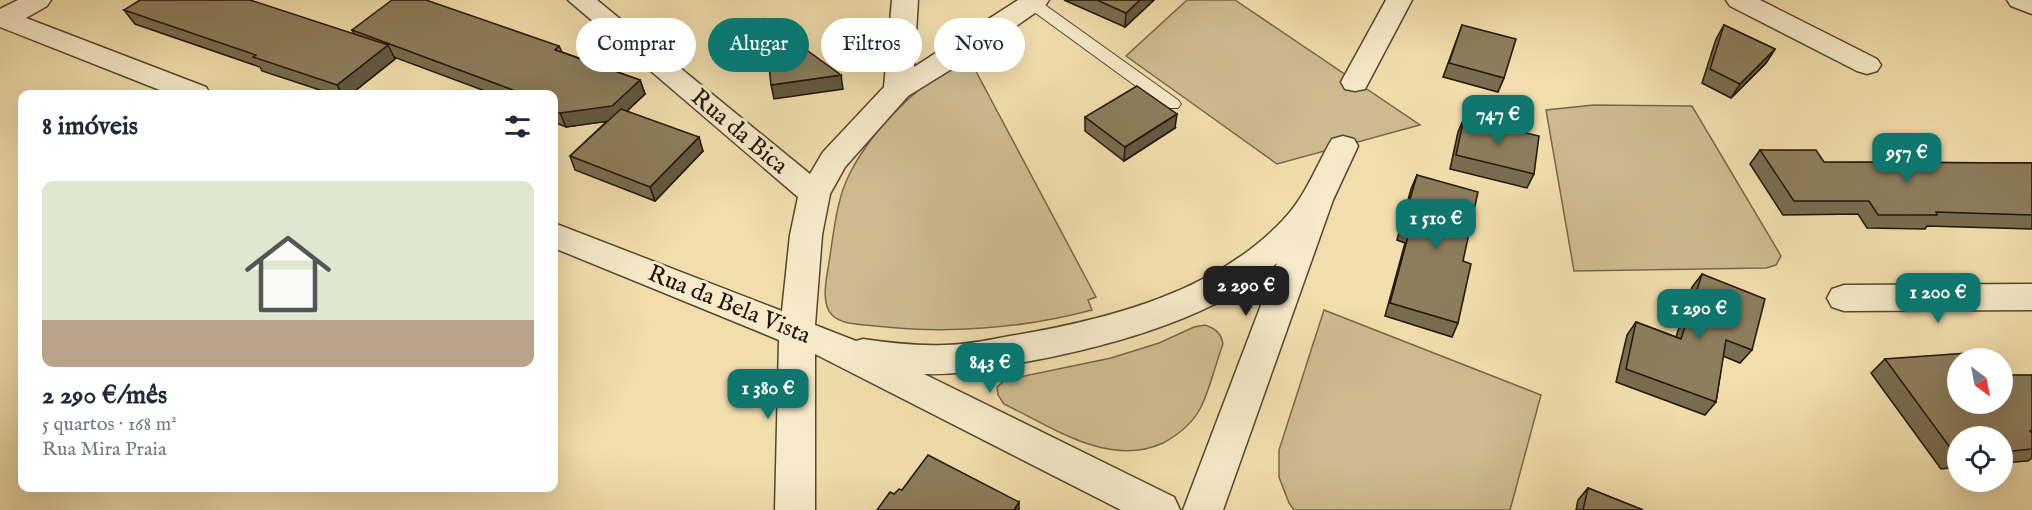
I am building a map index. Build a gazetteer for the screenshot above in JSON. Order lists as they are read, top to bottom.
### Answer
{
  "streets": {
    "street": ["Rua da Bica", "Rua da Bela Vista"]
  },
  "north": "bottom right",
  "page": {
    "chip": [
      "Comprar",
      "Alugar",
      "Filtros",
      "Novo"
    ],
    "heading": "8 imóveis",
    "price": [
      "747 €",
      "957 €",
      "1 510 €",
      "2 290 €",
      "1 200 €",
      "1 290 €",
      "843 €",
      "1 380 €"
    ],
    "list": [
      {
        "name": "2 290 €/mês",
        "note": "5 quartos · 168 m² · Rua Mira Praia"
      }
    ]
  }
}
